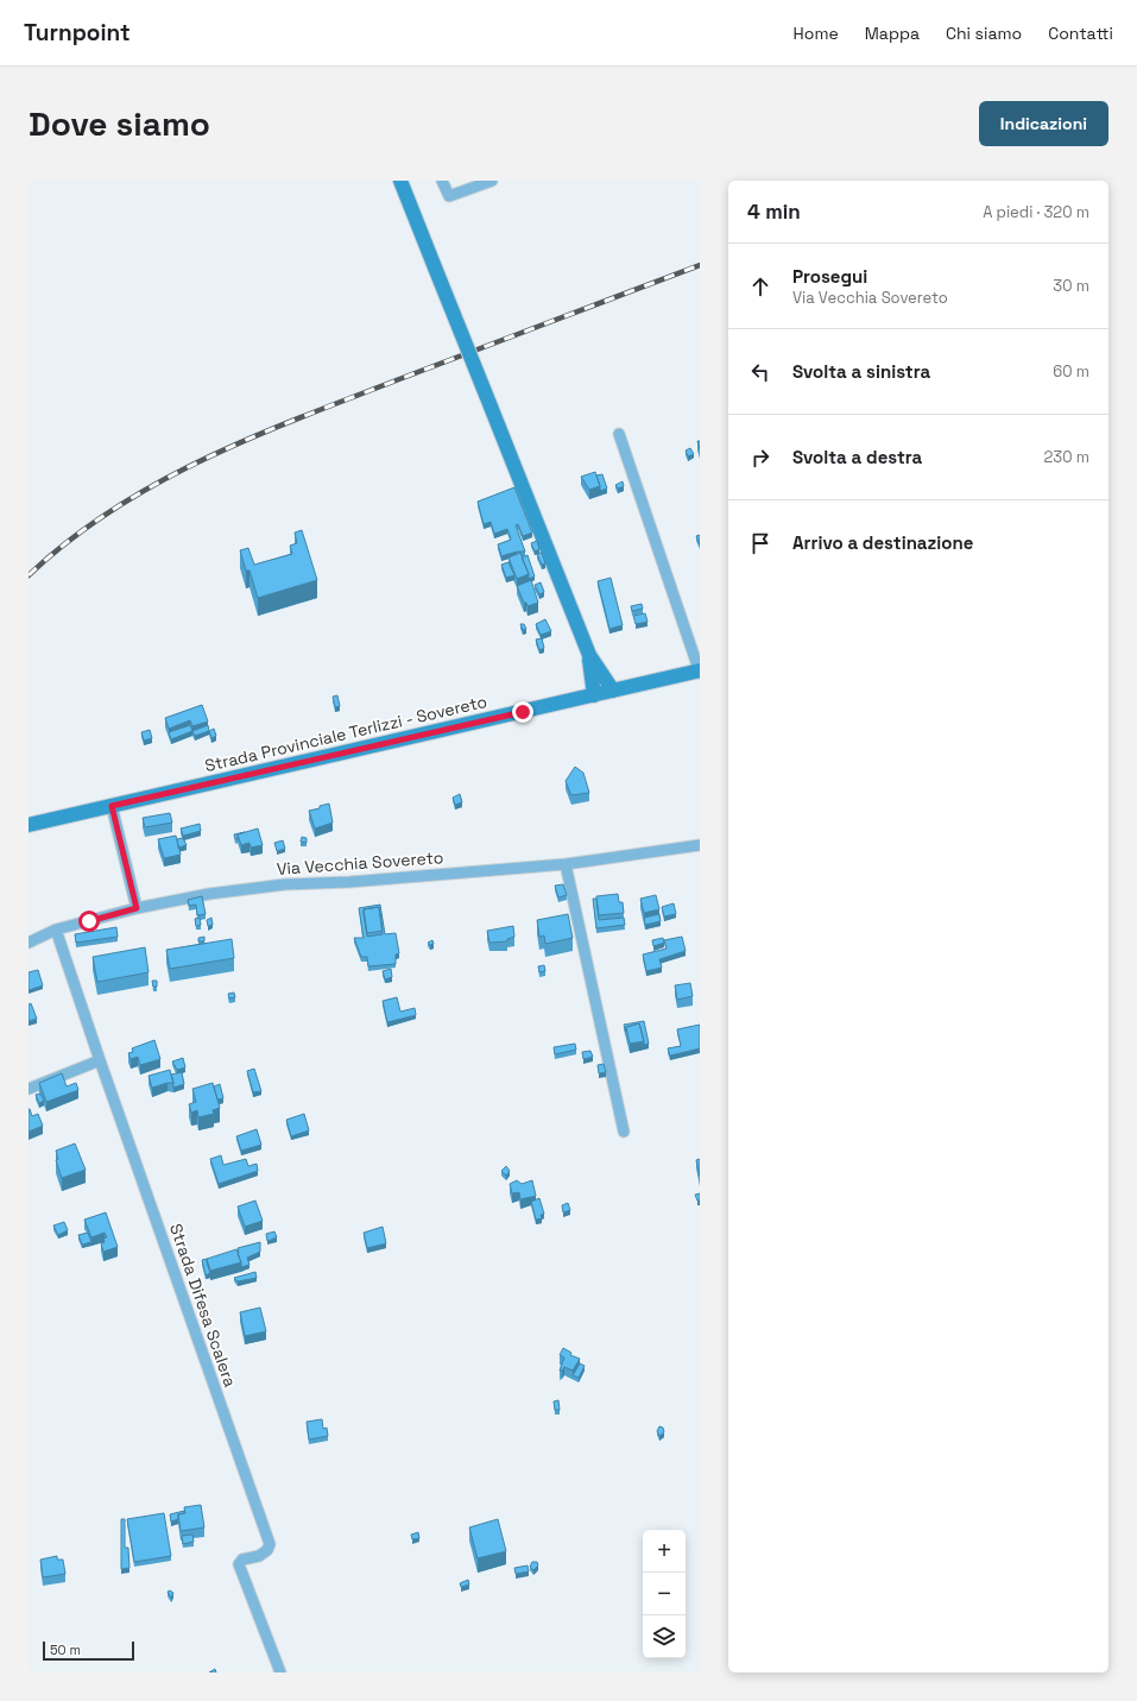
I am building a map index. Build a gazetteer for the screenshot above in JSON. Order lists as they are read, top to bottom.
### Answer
{
  "streets": {
    "main road": ["Strada Provinciale Terlizzi - Sovereto"],
    "street": ["Via Vecchia Sovereto", "Strada Difesa Scalera"]
  },
  "crossings": [
    ["Via Vecchia Sovereto", "Strada Difesa Scalera"]
  ],
  "scale_bar": "50 m",
  "page": {
    "header": "Turnpoint",
    "nav": [
      "Home",
      "Mappa",
      "Chi siamo",
      "Contatti"
    ],
    "buttons": "Indicazioni",
    "title": "Dove siamo",
    "heading": ["4 min", "A piedi · 320 m"],
    "list": [
      ["Prosegui", "Via Vecchia Sovereto", "30 m"],
      ["Svolta a sinistra", "60 m"],
      ["Svolta a destra", "230 m"],
      "Arrivo a destinazione"
    ],
    "map_buttons": ["+", "−"],
    "scale": "50 m"
  }
}
